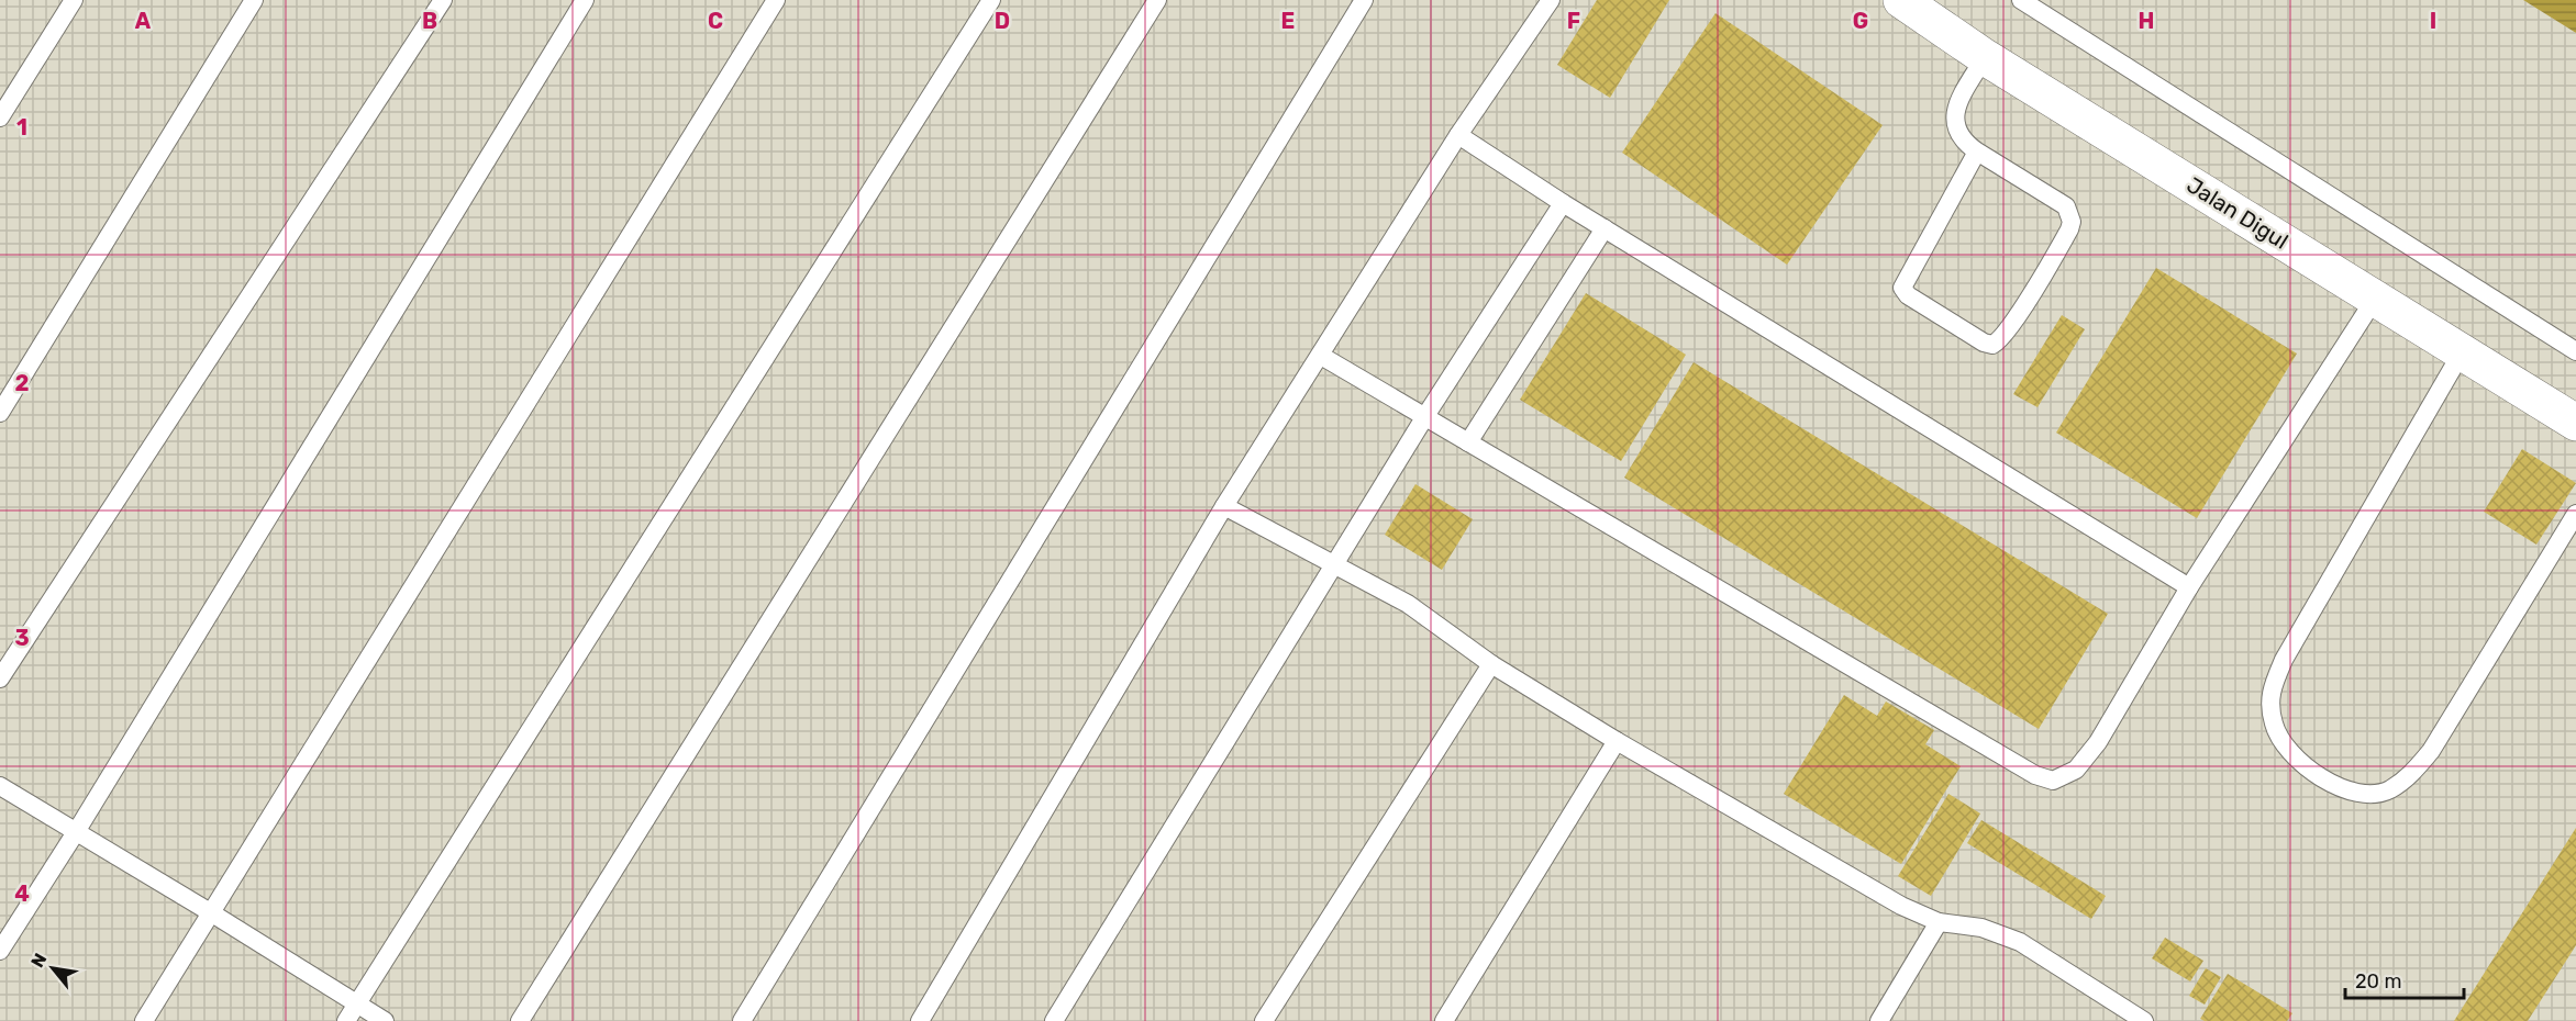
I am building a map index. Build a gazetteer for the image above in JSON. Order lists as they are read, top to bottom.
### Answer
{
  "streets": {
    "street": ["Jalan Digul"]
  },
  "scale_bar": "20 m",
  "north": "top left",
  "grid": {
    "columns": [
      "A",
      "B",
      "C",
      "D",
      "E",
      "F",
      "G",
      "H",
      "I"
    ],
    "rows": [
      "1",
      "2",
      "3",
      "4"
    ]
  }
}
